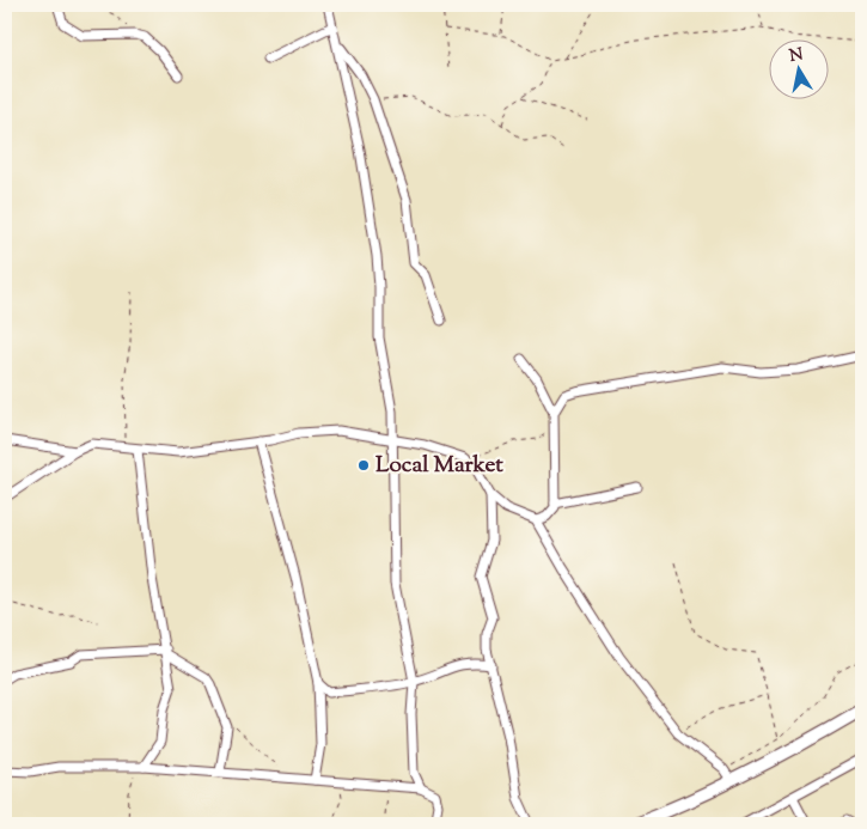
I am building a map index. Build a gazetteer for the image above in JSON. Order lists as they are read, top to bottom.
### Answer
{
  "places": ["Local Market"],
  "north": "top"
}
